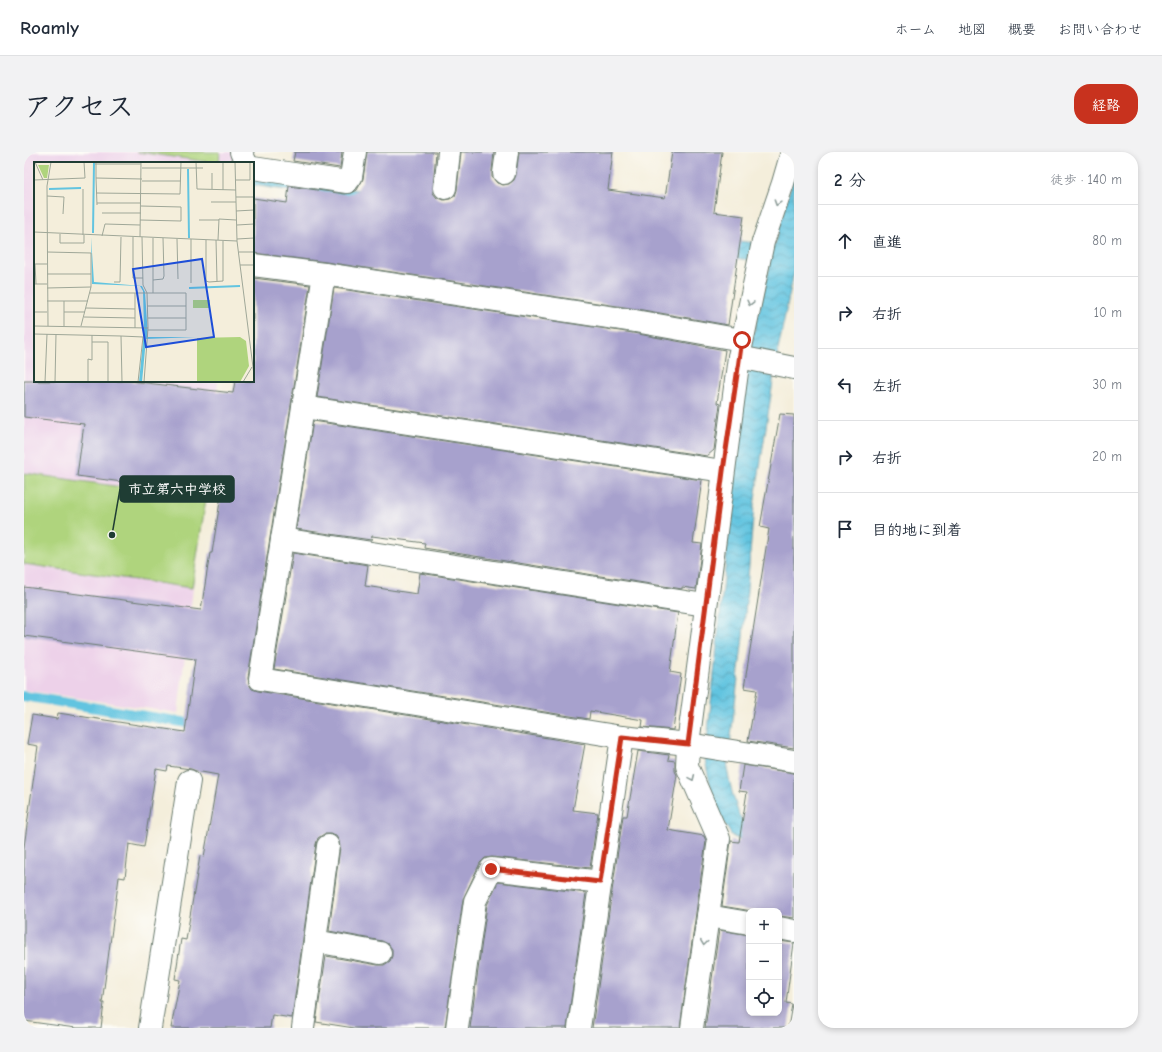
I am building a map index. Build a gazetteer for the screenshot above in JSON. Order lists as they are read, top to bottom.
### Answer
{
  "places": ["市立第六中学校"],
  "page": {
    "header": "Roamly",
    "nav": [
      "ホーム",
      "地図",
      "概要",
      "お問い合わせ"
    ],
    "title": "アクセス",
    "buttons": "経路",
    "heading": ["2 分", "徒歩 · 140 m"],
    "list": [
      ["直進", "80 m"],
      ["右折", "10 m"],
      ["左折", "30 m"],
      ["右折", "20 m"],
      "目的地に到着"
    ],
    "map_buttons": ["+", "−"]
  }
}
